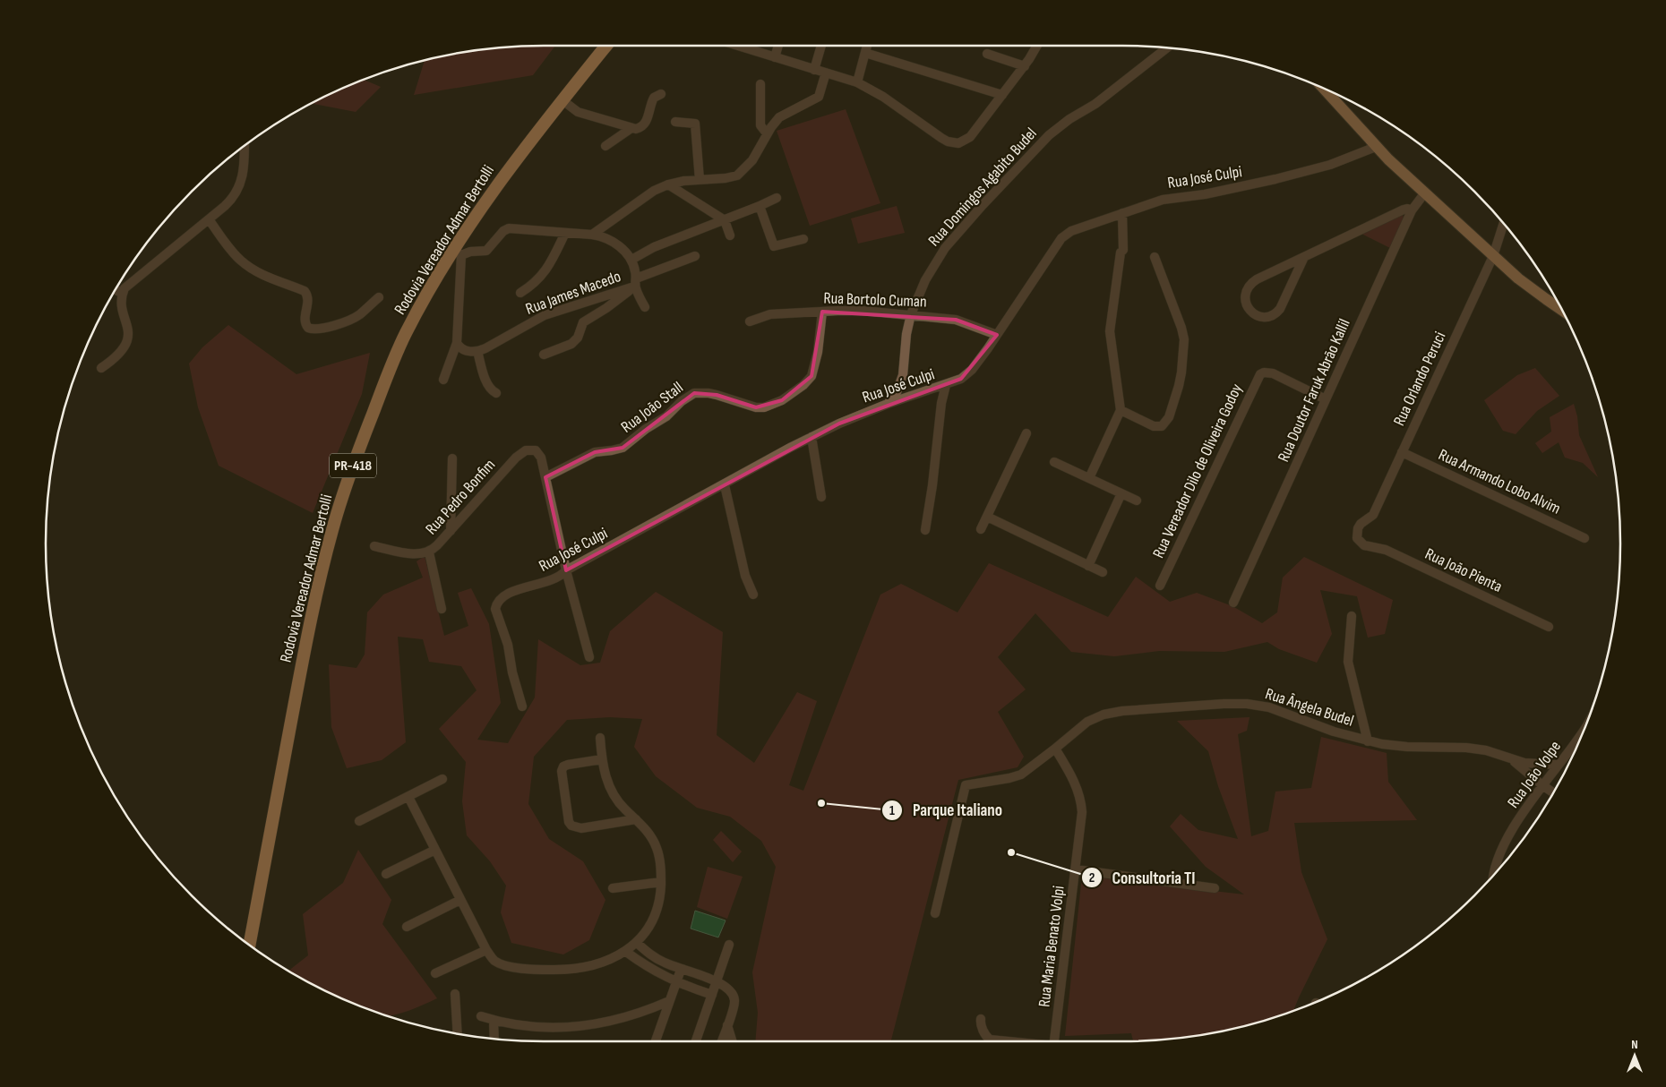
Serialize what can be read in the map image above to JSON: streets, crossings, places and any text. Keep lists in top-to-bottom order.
{
  "streets": {
    "highway": ["Rodovia Vereador Admar Bertolli", "PR-418"],
    "street": [
      "Rua José Culpi",
      "Rua Domingos Agabito Budel",
      "Rua James Macedo",
      "Rua Bortolo Cuman",
      "Rua Orlando Peruci",
      "Rua Doutor Faruk Abrão Kallil",
      "Rua João Stall",
      "Rua Vereador Dilo de Oliveira Godoy",
      "Rua Armando Lobo Alvim",
      "Rua Pedro Bonfim",
      "Rua João Pienta",
      "Rua Ângela Budel",
      "Rua João Volpe",
      "Rua Maria Benato Volpi"
    ]
  },
  "crossings": [
    ["Rua José Culpi", "Rua Domingos Agabito Budel"],
    ["Rua José Culpi", "Rua Bortolo Cuman"],
    ["Rua José Culpi", "Rua Pedro Bonfim"],
    ["Rua Domingos Agabito Budel", "Rua Bortolo Cuman"],
    ["Rua Bortolo Cuman", "Rua João Stall"],
    ["Rua Orlando Peruci", "Rua Armando Lobo Alvim"],
    ["Rua Orlando Peruci", "Rua João Pienta"],
    ["Rua Doutor Faruk Abrão Kallil", "Rua Vereador Dilo de Oliveira Godoy"],
    ["Rua João Stall", "Rua Pedro Bonfim"],
    ["Rua Ângela Budel", "Rua João Volpe"],
    ["Rua Ângela Budel", "Rua Maria Benato Volpi"]
  ],
  "places": ["Parque Italiano", "Consultoria TI"],
  "north": "top"
}
